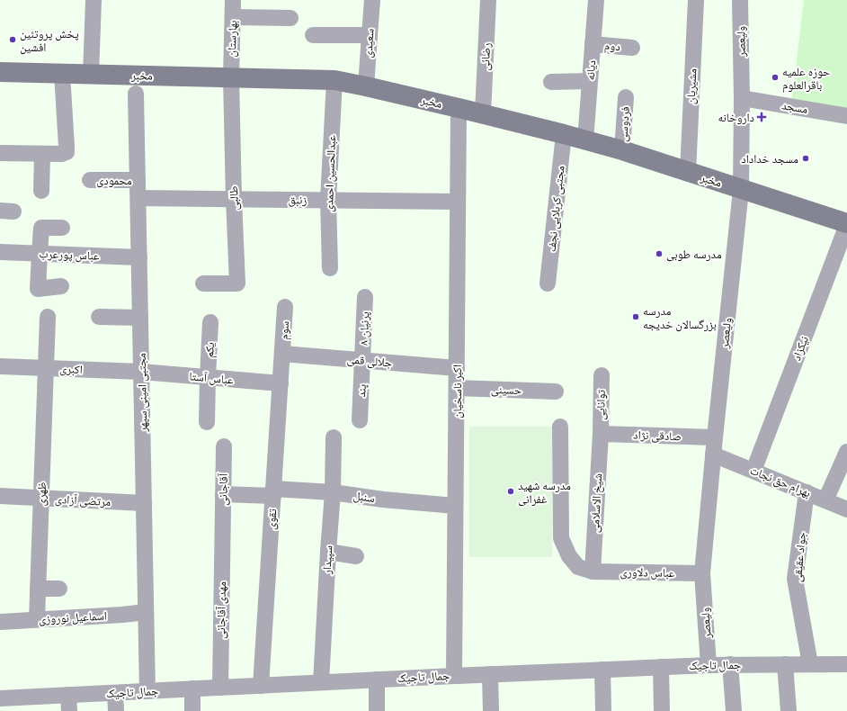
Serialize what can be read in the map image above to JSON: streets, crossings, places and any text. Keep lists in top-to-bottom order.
{
  "streets": {
    "main road": ["مخبر"],
    "street": [
      "بهارستان",
      "ولیعصر",
      "سعیدی",
      "دوم",
      "رضائی",
      "دیانه",
      "مشیریان",
      "مسجد",
      "فردوسی",
      "عبدالحسین احمدی",
      "محمودی",
      "طالبی",
      "زنبق",
      "مجتبی کربلایی نجف",
      "عباس پورعرب",
      "پرنیان ۸",
      "سوم",
      "نیکزاد",
      "یکم",
      "جلالی قمی",
      "اکبری",
      "عباس آستا",
      "حسینی",
      "پند",
      "اکبر ناسخیان",
      "مجتبی امینی سپهر",
      "توانایی",
      "صادقی نژاد",
      "بهرام حق نجات",
      "آقاجانی",
      "ظهری",
      "سنبل",
      "مرتضی آزادی",
      "شیخ الاسلامی",
      "تقوی",
      "جواد عقیقی",
      "سپیدار",
      "عباس دلاوری",
      "مهدی آقاجانی",
      "اسماعیل نوروزی",
      "جمال تاجیک"
    ]
  },
  "crossings": [
    ["بهارستان", "مخبر"],
    ["بهارستان", "طالبی"],
    ["ولیعصر", "مخبر"],
    ["ولیعصر", "مسجد"],
    ["ولیعصر", "صادقی نژاد"],
    ["ولیعصر", "بهرام حق نجات"],
    ["ولیعصر", "عباس دلاوری"],
    ["ولیعصر", "جمال تاجیک"],
    ["سعیدی", "مخبر"],
    ["دوم", "دیانه"],
    ["رضائی", "مخبر"],
    ["دیانه", "مخبر"],
    ["مخبر", "مشیریان"],
    ["مخبر", "فردوسی"],
    ["مخبر", "عبدالحسین احمدی"],
    ["مخبر", "طالبی"],
    ["مخبر", "مجتبی کربلایی نجف"],
    ["مخبر", "نیکزاد"],
    ["مخبر", "اکبر ناسخیان"],
    ["عبدالحسین احمدی", "زنبق"],
    ["محمودی", "مجتبی امینی سپهر"],
    ["طالبی", "زنبق"],
    ["زنبق", "اکبر ناسخیان"],
    ["زنبق", "مجتبی امینی سپهر"],
    ["عباس پورعرب", "مجتبی امینی سپهر"],
    ["پرنیان ۸", "جلالی قمی"],
    ["پرنیان ۸", "پند"],
    ["سوم", "جلالی قمی"],
    ["سوم", "تقوی"],
    ["نیکزاد", "بهرام حق نجات"],
    ["یکم", "عباس آستا"],
    ["جلالی قمی", "پند"],
    ["جلالی قمی", "اکبر ناسخیان"],
    ["جلالی قمی", "تقوی"],
    ["اکبری", "عباس آستا"],
    ["اکبری", "مجتبی امینی سپهر"],
    ["اکبری", "ظهری"],
    ["عباس آستا", "مجتبی امینی سپهر"],
    ["عباس آستا", "تقوی"],
    ["حسینی", "اکبر ناسخیان"],
    ["اکبر ناسخیان", "سنبل"],
    ["اکبر ناسخیان", "جمال تاجیک"],
    ["مجتبی امینی سپهر", "مرتضی آزادی"],
    ["مجتبی امینی سپهر", "اسماعیل نوروزی"],
    ["مجتبی امینی سپهر", "جمال تاجیک"],
    ["توانایی", "صادقی نژاد"],
    ["توانایی", "شیخ الاسلامی"],
    ["صادقی نژاد", "شیخ الاسلامی"],
    ["بهرام حق نجات", "جواد عقیقی"],
    ["آقاجانی", "سنبل"],
    ["آقاجانی", "مهدی آقاجانی"],
    ["ظهری", "مرتضی آزادی"],
    ["ظهری", "اسماعیل نوروزی"],
    ["سنبل", "تقوی"],
    ["سنبل", "سپیدار"],
    ["شیخ الاسلامی", "عباس دلاوری"],
    ["تقوی", "جمال تاجیک"],
    ["جواد عقیقی", "جمال تاجیک"],
    ["سپیدار", "جمال تاجیک"],
    ["مهدی آقاجانی", "جمال تاجیک"]
  ],
  "places": {
    "other": [
      "پخش پروتئین افشین",
      "حوزه علمیه باقرالعلوم",
      "مسجد خداداد",
      "مدرسه طوبی",
      "مدرسه بزرگسالان خدیجه",
      "مدرسه شهید غفرانی"
    ],
    "health": ["داروخانه"]
  }
}
